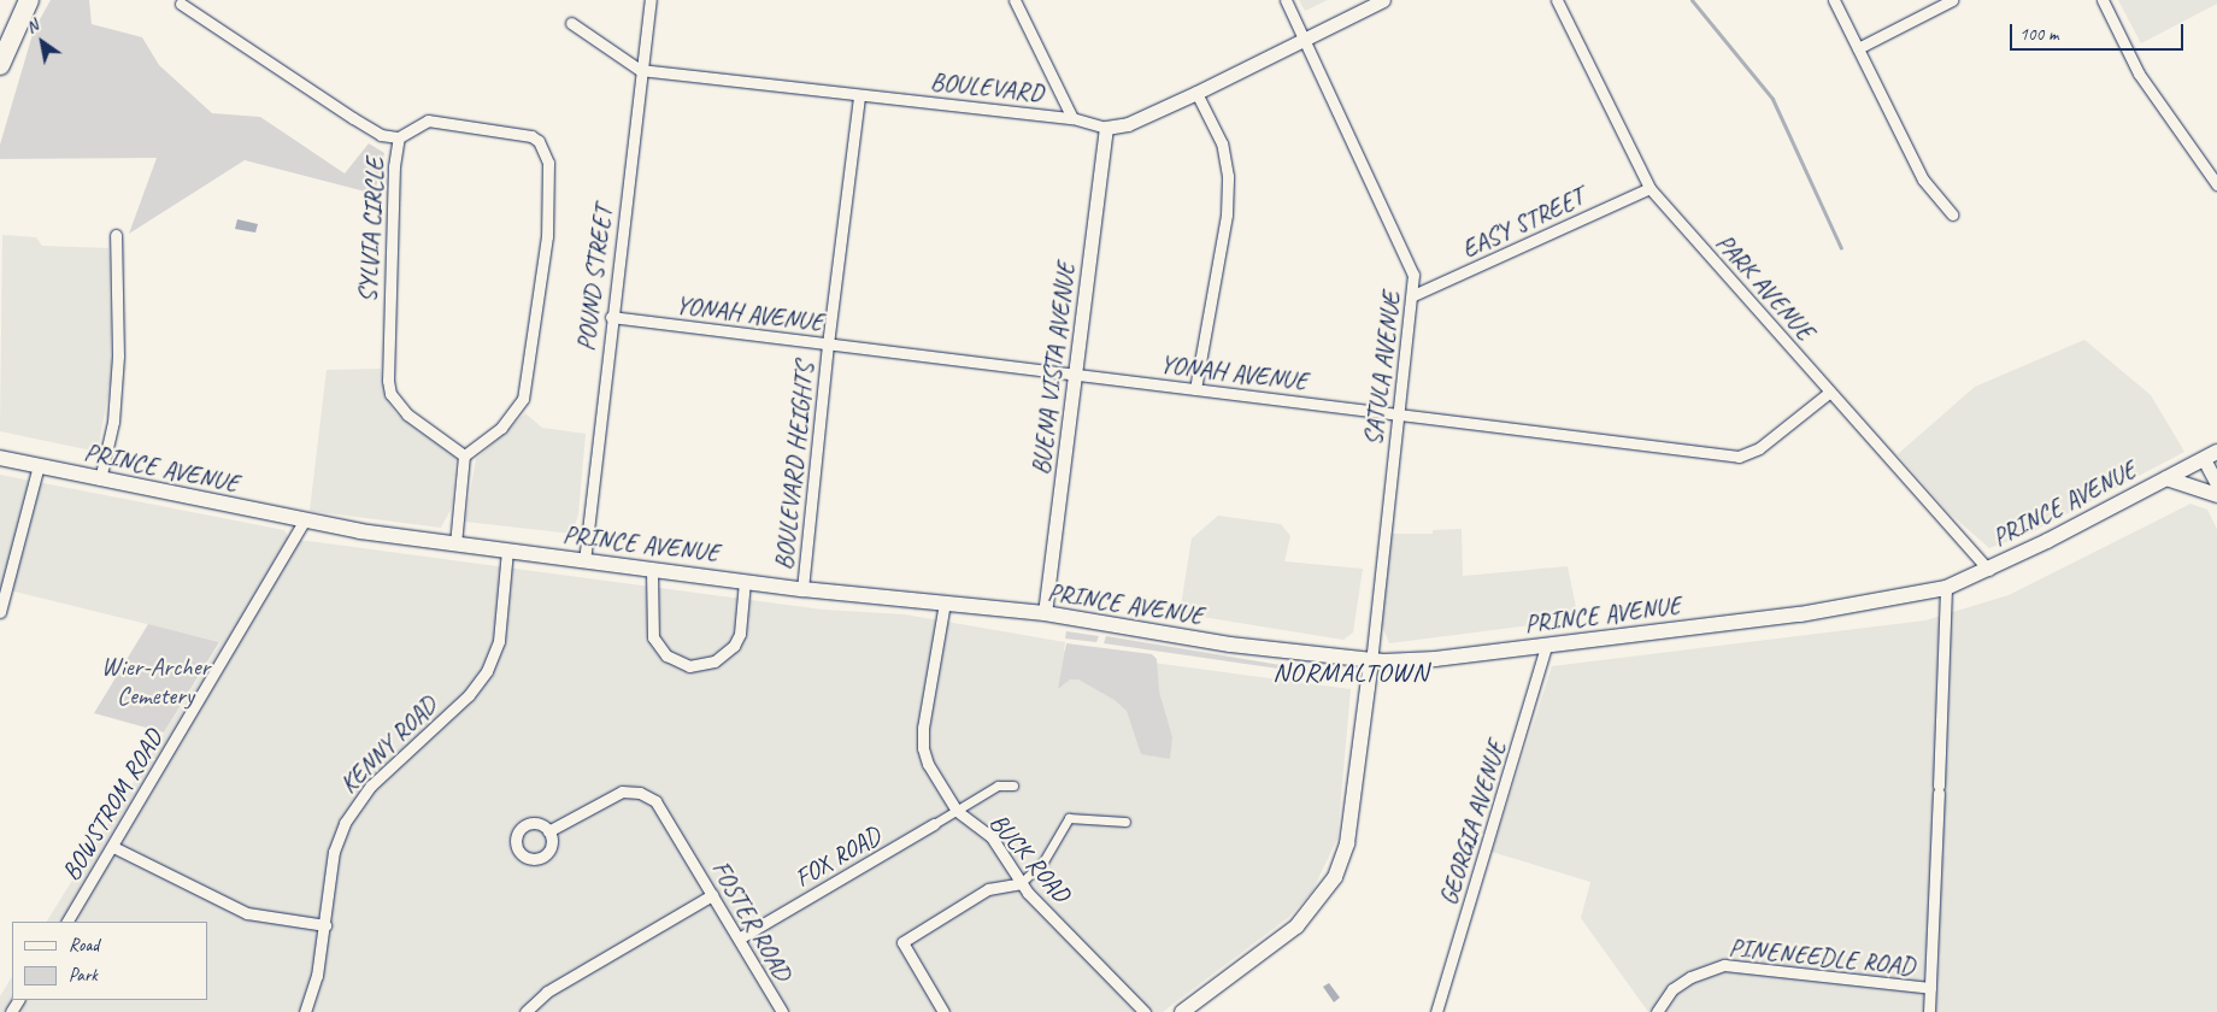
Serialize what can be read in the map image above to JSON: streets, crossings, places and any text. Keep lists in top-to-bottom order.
{
  "streets": {
    "main road": ["PRINCE AVENUE"],
    "street": [
      "BOULEVARD",
      "EASY STREET",
      "SYLVIA CIRCLE",
      "POUND STREET",
      "PARK AVENUE",
      "YONAH AVENUE",
      "BUENA VISTA AVENUE",
      "SATULA AVENUE",
      "BOULEVARD HEIGHTS",
      "KENNY ROAD",
      "BOWSTROM ROAD",
      "GEORGIA AVENUE",
      "FOX ROAD",
      "BUCK ROAD",
      "FOSTER ROAD",
      "PINENEEDLE ROAD"
    ]
  },
  "crossings": [
    ["BOULEVARD", "POUND STREET"],
    ["BOULEVARD", "BUENA VISTA AVENUE"],
    ["BOULEVARD", "SATULA AVENUE"],
    ["BOULEVARD", "BOULEVARD HEIGHTS"],
    ["EASY STREET", "PARK AVENUE"],
    ["EASY STREET", "SATULA AVENUE"],
    ["POUND STREET", "YONAH AVENUE"],
    ["POUND STREET", "PRINCE AVENUE"],
    ["PARK AVENUE", "YONAH AVENUE"],
    ["PARK AVENUE", "PRINCE AVENUE"],
    ["YONAH AVENUE", "BUENA VISTA AVENUE"],
    ["YONAH AVENUE", "SATULA AVENUE"],
    ["YONAH AVENUE", "BOULEVARD HEIGHTS"],
    ["BUENA VISTA AVENUE", "PRINCE AVENUE"],
    ["SATULA AVENUE", "PRINCE AVENUE"],
    ["BOULEVARD HEIGHTS", "PRINCE AVENUE"],
    ["PRINCE AVENUE", "KENNY ROAD"],
    ["PRINCE AVENUE", "BOWSTROM ROAD"],
    ["PRINCE AVENUE", "GEORGIA AVENUE"],
    ["PRINCE AVENUE", "BUCK ROAD"],
    ["FOX ROAD", "BUCK ROAD"],
    ["FOX ROAD", "FOSTER ROAD"]
  ],
  "districts": ["NORMALTOWN"],
  "parks": ["Wier-Archer Cemetery"],
  "legend": ["Road", "Park"],
  "scale_bar": "100 m",
  "north": "top left"
}
